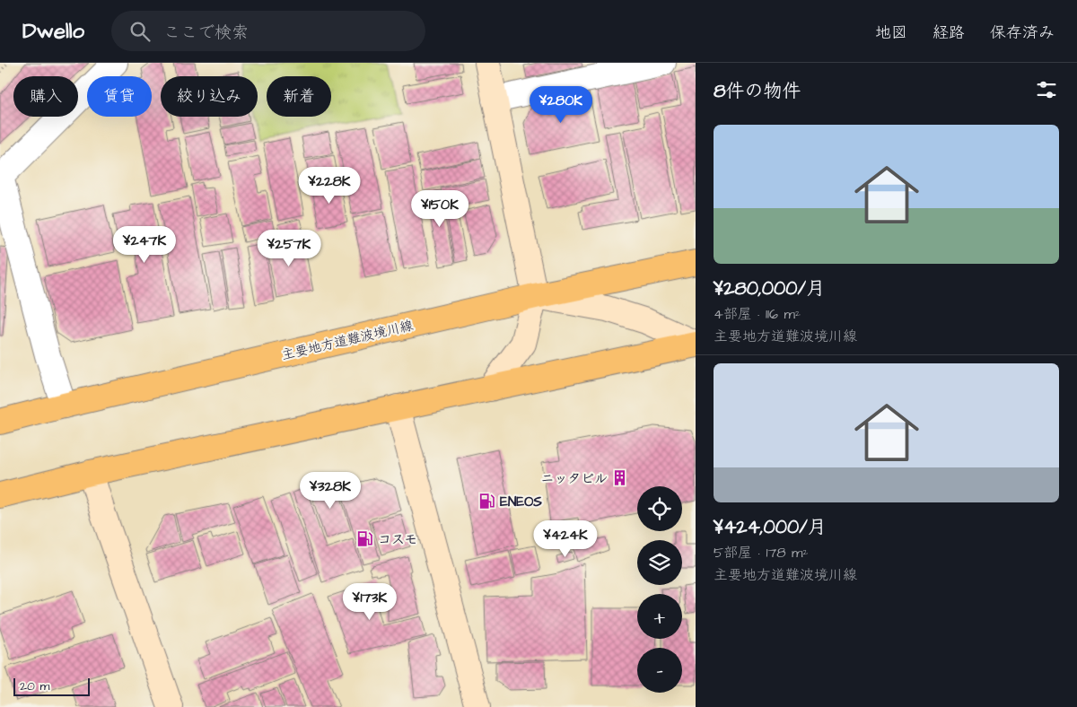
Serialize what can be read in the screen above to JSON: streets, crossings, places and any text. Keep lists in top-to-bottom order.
{
  "streets": {
    "main road": ["主要地方道難波境川線"]
  },
  "places": {
    "building": ["ニッタビル"],
    "fuel station": ["ENEOS", "コスモ"]
  },
  "scale_bar": "20 m",
  "page": {
    "header": "Dwello",
    "search": "ここで検索",
    "nav": ["地図", "経路", "保存済み"],
    "heading": "8件の物件",
    "chip": [
      "購入",
      "賃貸",
      "絞り込み",
      "新着"
    ],
    "price": [
      "¥280K",
      "¥228K",
      "¥150K",
      "¥247K",
      "¥257K",
      "¥328K",
      "¥424K",
      "¥173K"
    ],
    "list": [
      {
        "name": "¥280,000/月",
        "note": "4部屋 · 116 m² · 主要地方道難波境川線"
      },
      {
        "name": "¥424,000/月",
        "note": "5部屋 · 178 m² · 主要地方道難波境川線"
      }
    ],
    "map_buttons": ["+", "−"],
    "scale": "20 m"
  }
}
